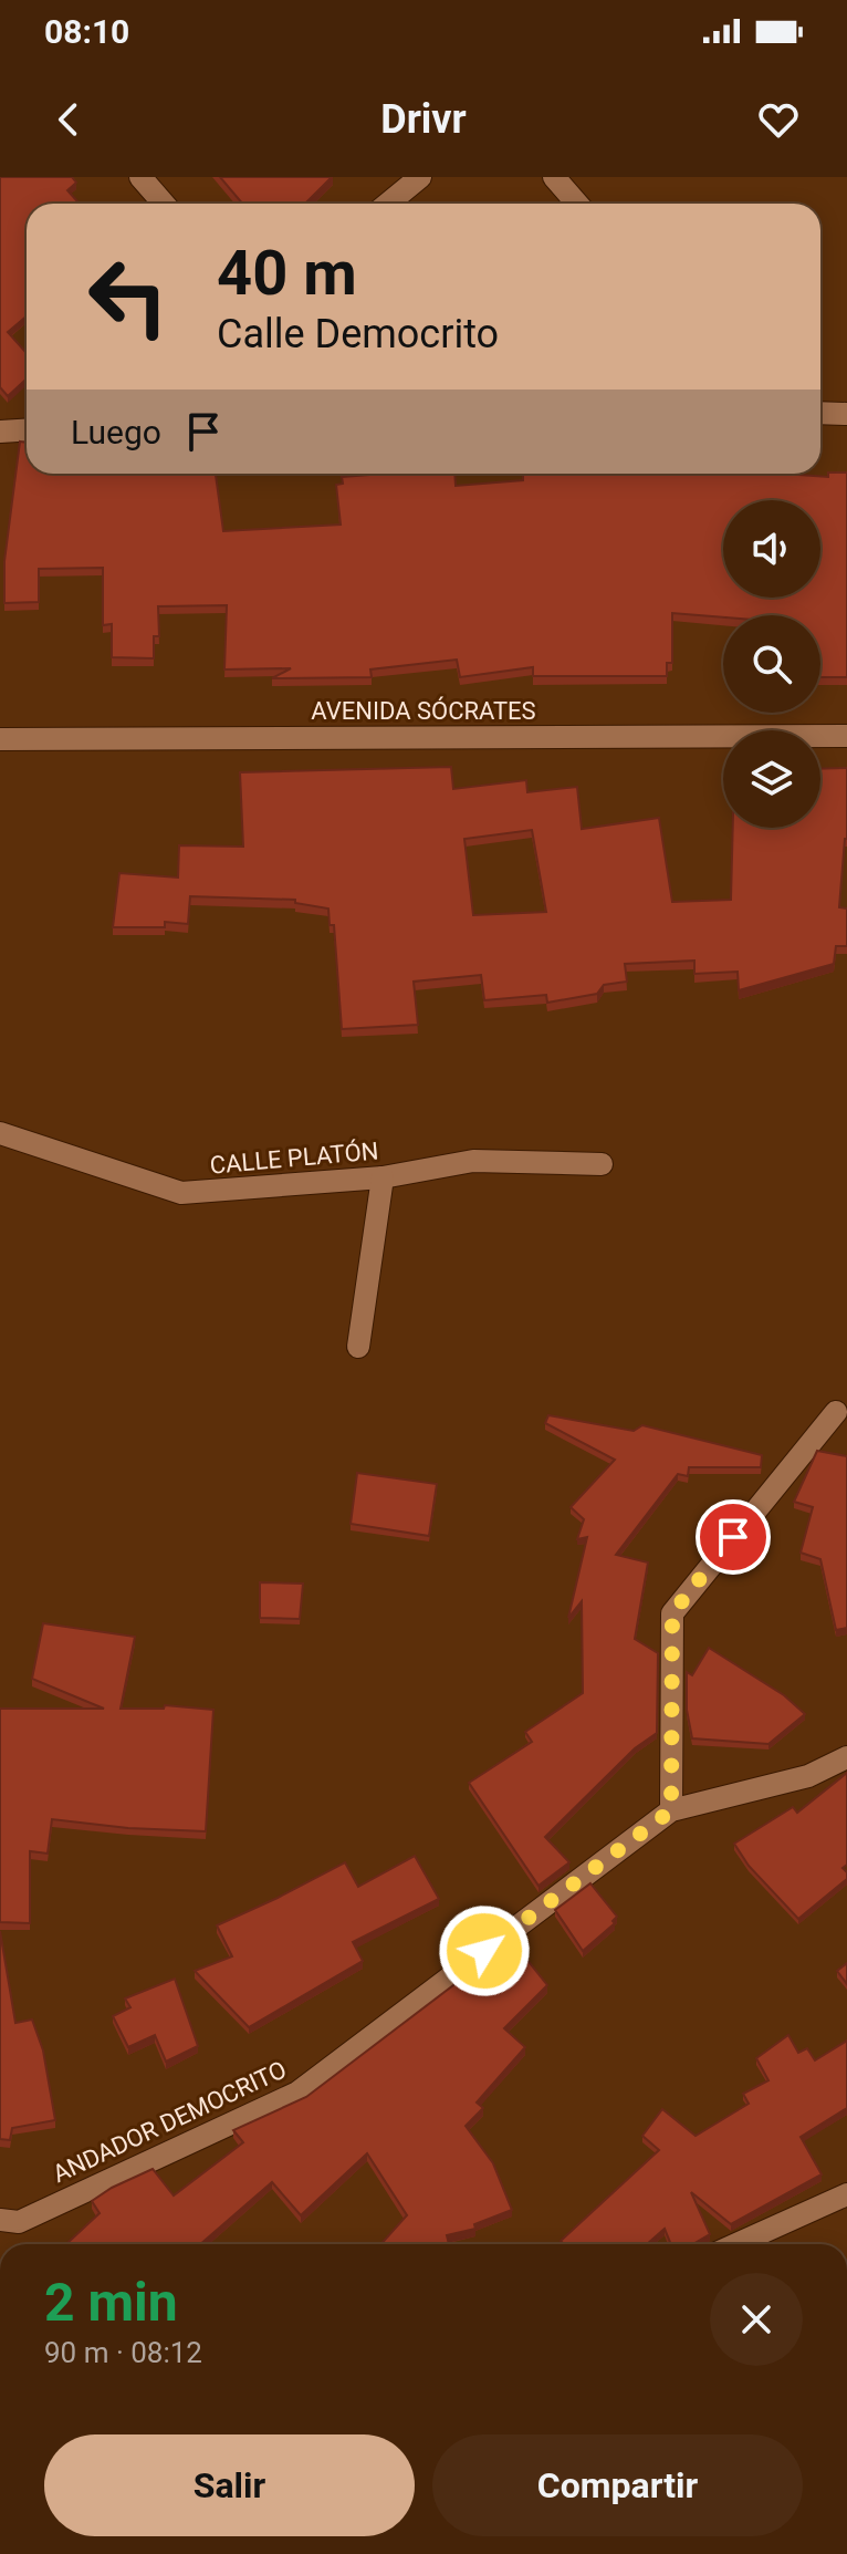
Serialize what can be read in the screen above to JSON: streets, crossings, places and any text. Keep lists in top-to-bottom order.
{
  "streets": {
    "street": ["AVENIDA SÓCRATES", "CALLE PLATÓN", "ANDADOR DEMOCRITO"]
  },
  "page": {
    "status": "08:10",
    "header": "Drivr",
    "turn": ["40 m", "Calle Democrito"],
    "then": "Luego",
    "heading": ["2 min", "90 m · 08:12"],
    "buttons": ["Salir", "Compartir"]
  }
}
